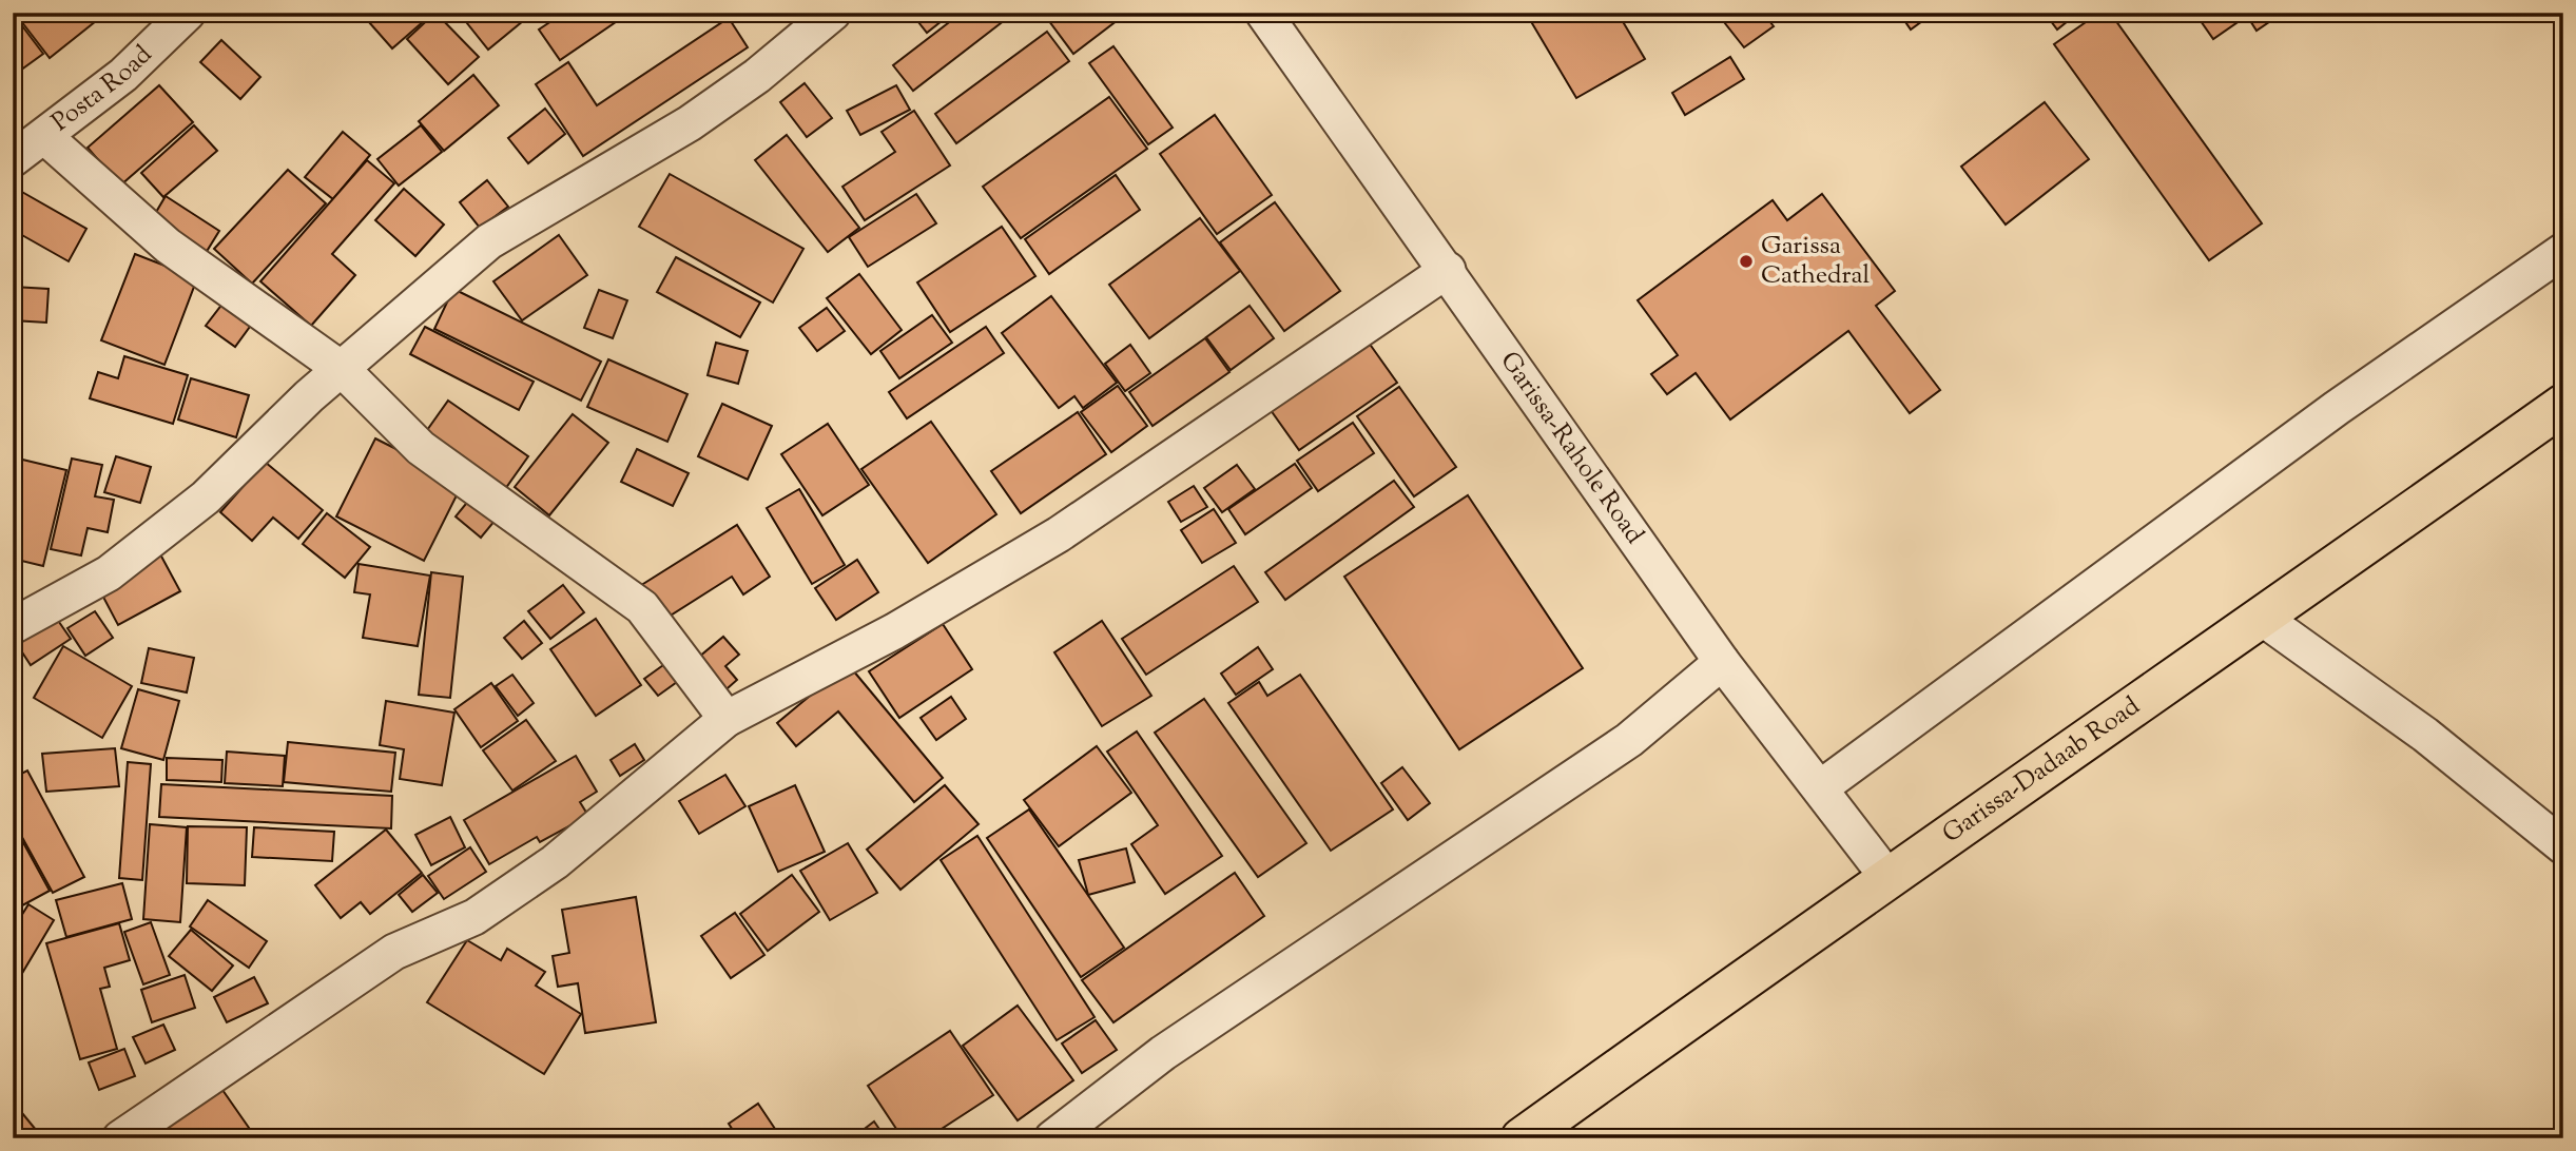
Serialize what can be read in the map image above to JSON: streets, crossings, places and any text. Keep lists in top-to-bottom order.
{
  "streets": {
    "highway": ["Garissa-Dadaab Road"],
    "street": ["Posta Road", "Garissa-Rahole Road"]
  },
  "crossings": [
    ["Garissa-Rahole Road", "Garissa-Dadaab Road"]
  ],
  "places": ["Garissa Cathedral"]
}
